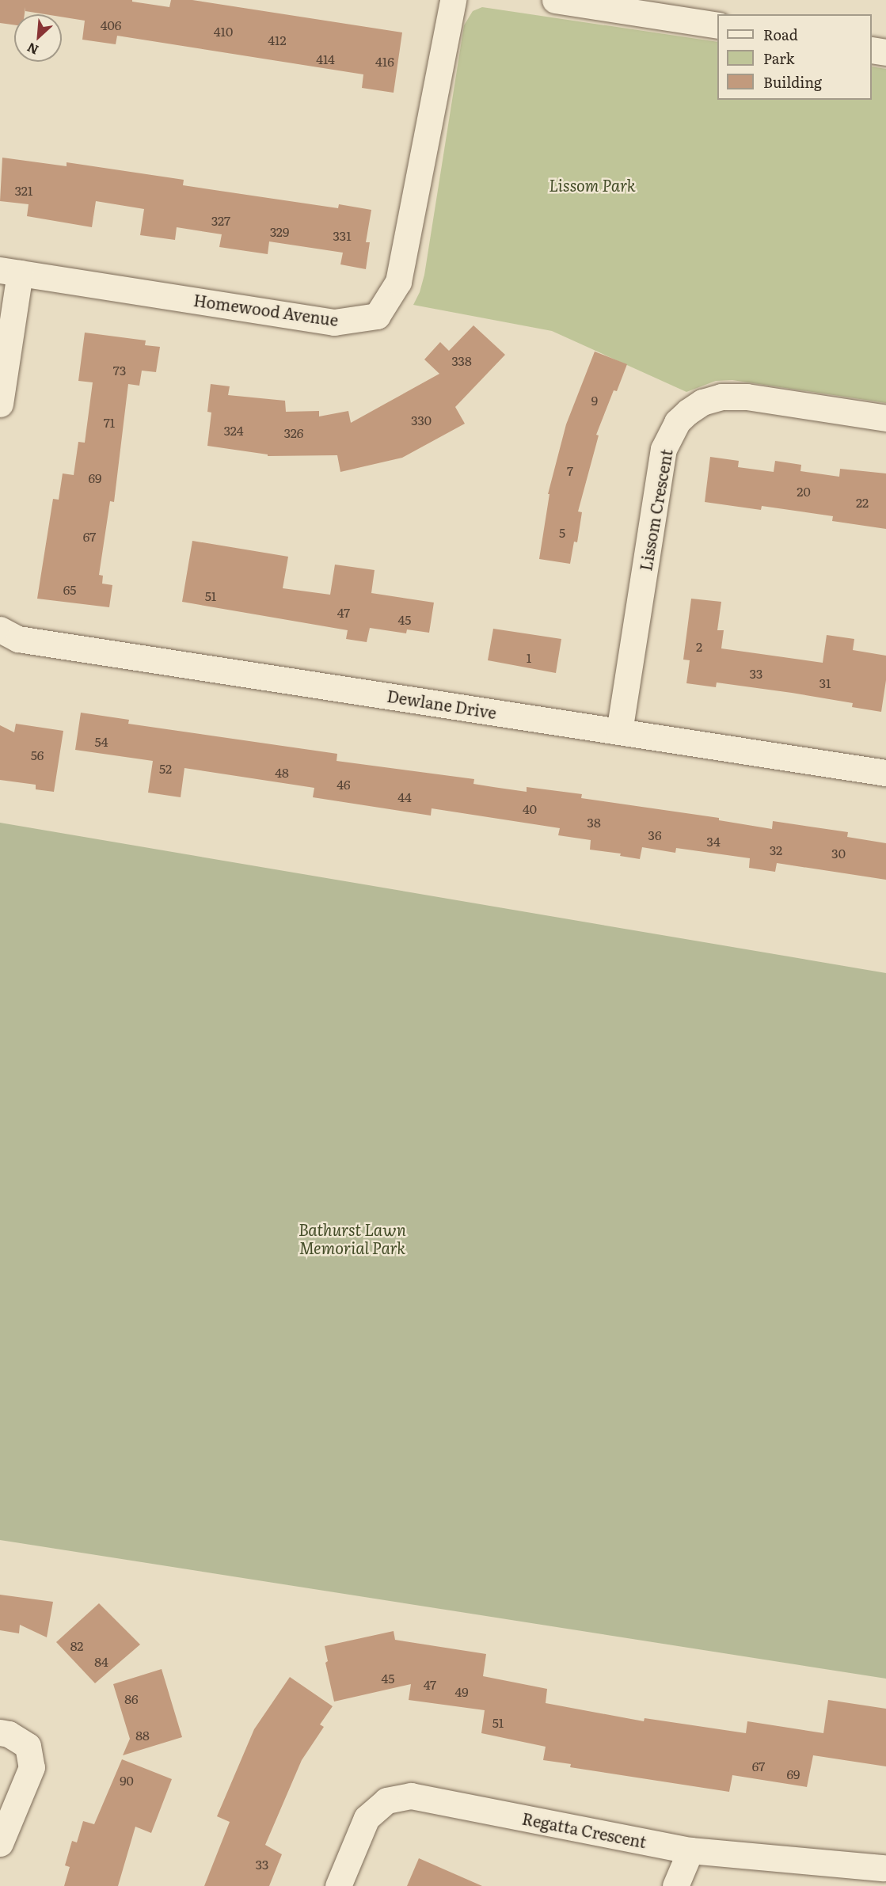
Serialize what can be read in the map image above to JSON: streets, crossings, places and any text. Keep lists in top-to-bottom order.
{
  "streets": {
    "street": [
      "Homewood Avenue",
      "Lissom Crescent",
      "Dewlane Drive",
      "Regatta Crescent"
    ]
  },
  "crossings": [
    ["Lissom Crescent", "Dewlane Drive"]
  ],
  "parks": ["Lissom Park", "Bathurst Lawn Memorial Park"],
  "house_numbers": [
    "406",
    "410",
    "412",
    "414",
    "416",
    "321",
    "327",
    "329",
    "331",
    "338",
    "73",
    "9",
    "330",
    "71",
    "324",
    "326",
    "7",
    "69",
    "20",
    "22",
    "5",
    "67",
    "65",
    "51",
    "47",
    "45",
    "2",
    "1",
    "33",
    "31",
    "54",
    "56",
    "52",
    "48",
    "46",
    "44",
    "40",
    "38",
    "36",
    "34",
    "32",
    "30",
    "82",
    "84",
    "45",
    "47",
    "49",
    "86",
    "51",
    "88",
    "67",
    "69",
    "90",
    "33"
  ],
  "legend": ["Road", "Park", "Building"],
  "north": "bottom left"
}
